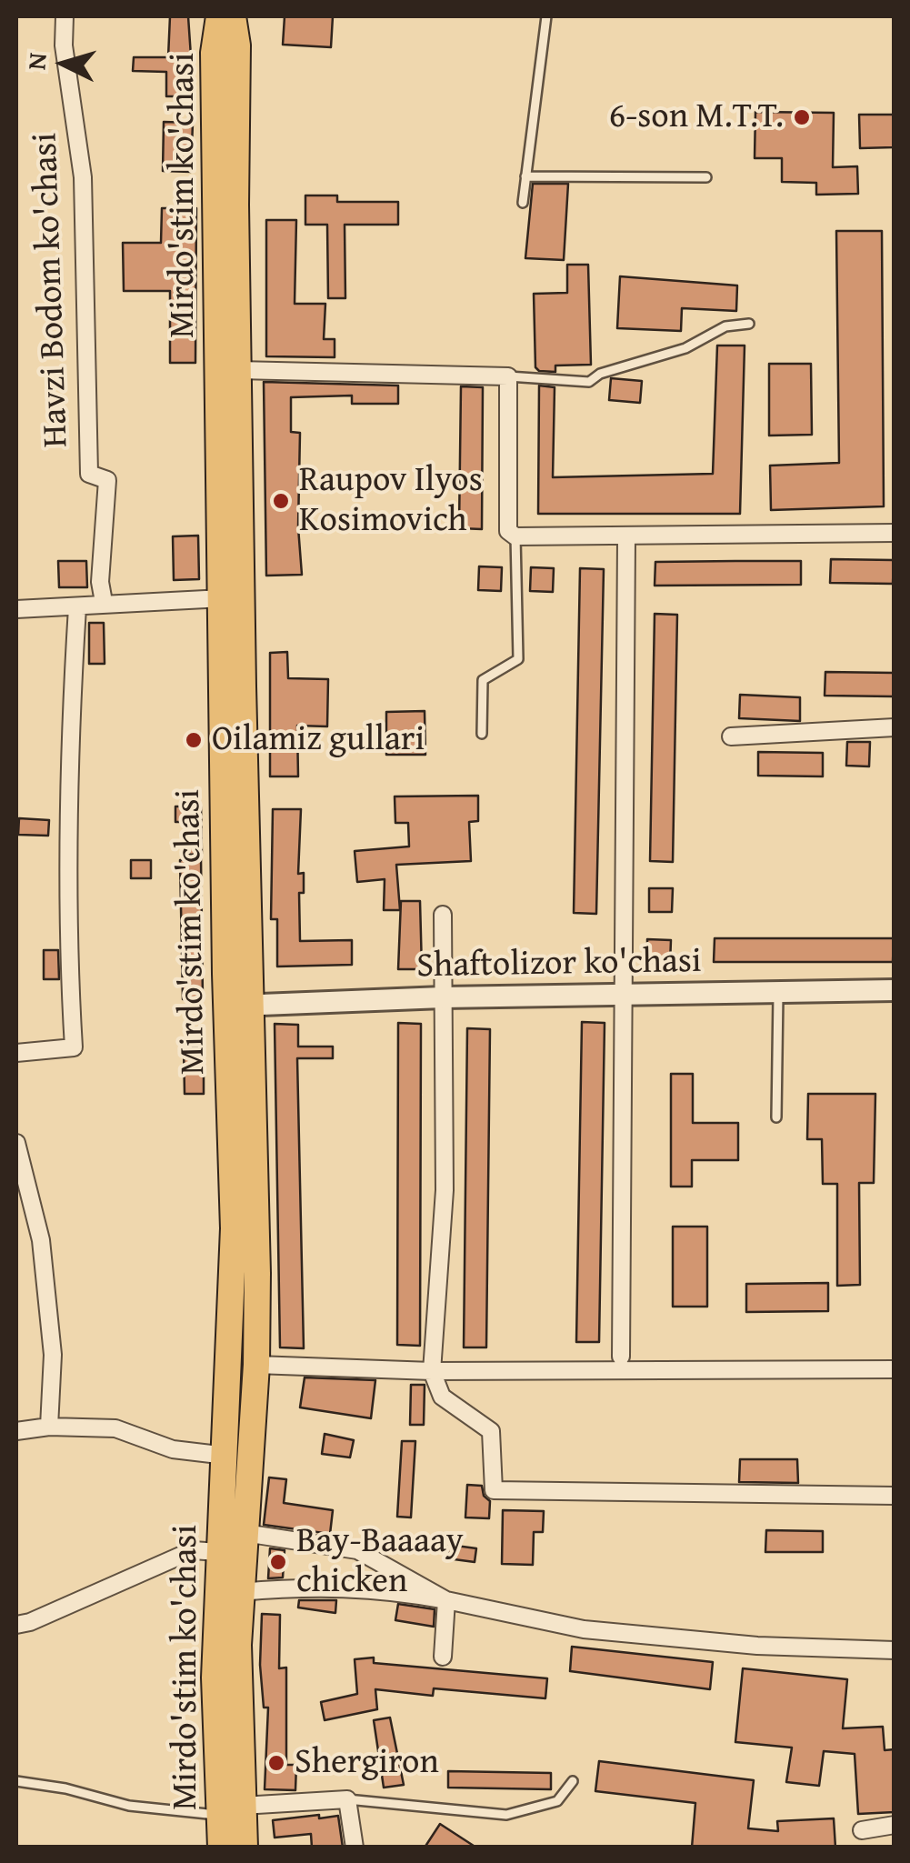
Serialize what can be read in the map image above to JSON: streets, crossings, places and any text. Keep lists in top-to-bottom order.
{
  "streets": {
    "main road": ["Mirdo'stim ko'chasi"],
    "street": ["Havzi Bodom ko'chasi", "Shaftolizor ko'chasi"]
  },
  "crossings": [
    ["Mirdo'stim ko'chasi", "Shaftolizor ko'chasi"]
  ],
  "places": [
    "6-son M.T.T.",
    "Raupov Ilyos Kosimovich",
    "Oilamiz gullari",
    "Bay-Baaaay chicken",
    "Shergiron"
  ],
  "north": "left"
}
